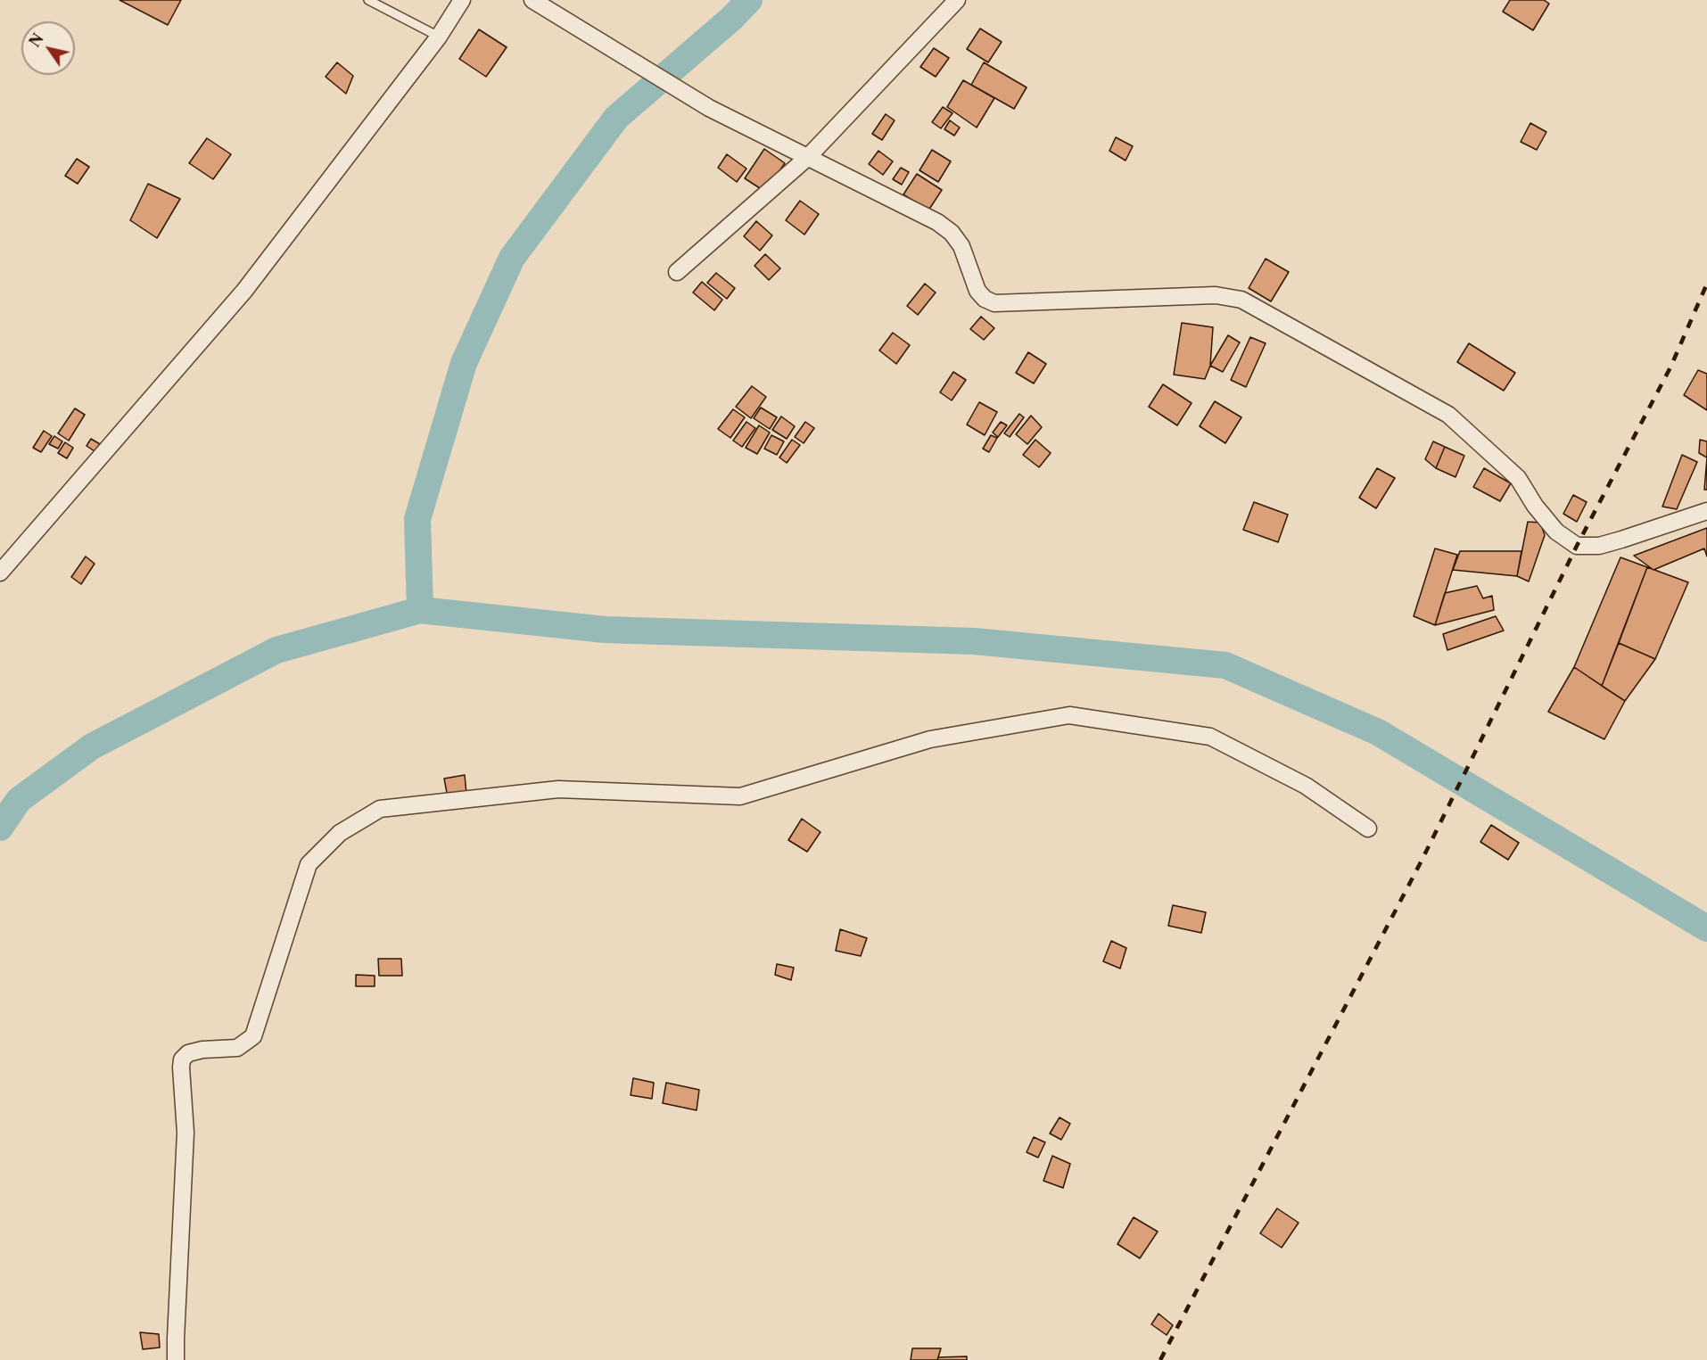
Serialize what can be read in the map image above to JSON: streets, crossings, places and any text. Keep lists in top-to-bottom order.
{
  "north": "top left"
}
